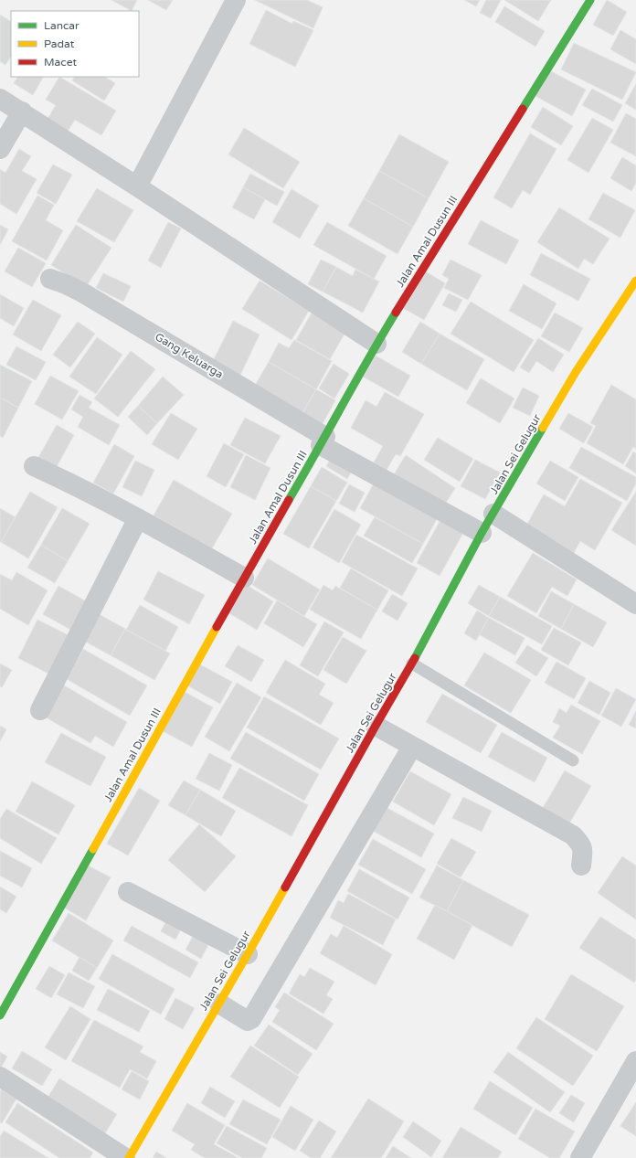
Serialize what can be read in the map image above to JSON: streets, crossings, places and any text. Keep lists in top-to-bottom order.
{
  "streets": {
    "street": ["Jalan Amal Dusun III", "Gang Keluarga", "Jalan Sei Gelugur"]
  },
  "crossings": [
    ["Jalan Amal Dusun III", "Gang Keluarga"],
    ["Gang Keluarga", "Jalan Sei Gelugur"]
  ],
  "legend": ["Lancar", "Padat", "Macet"]
}
